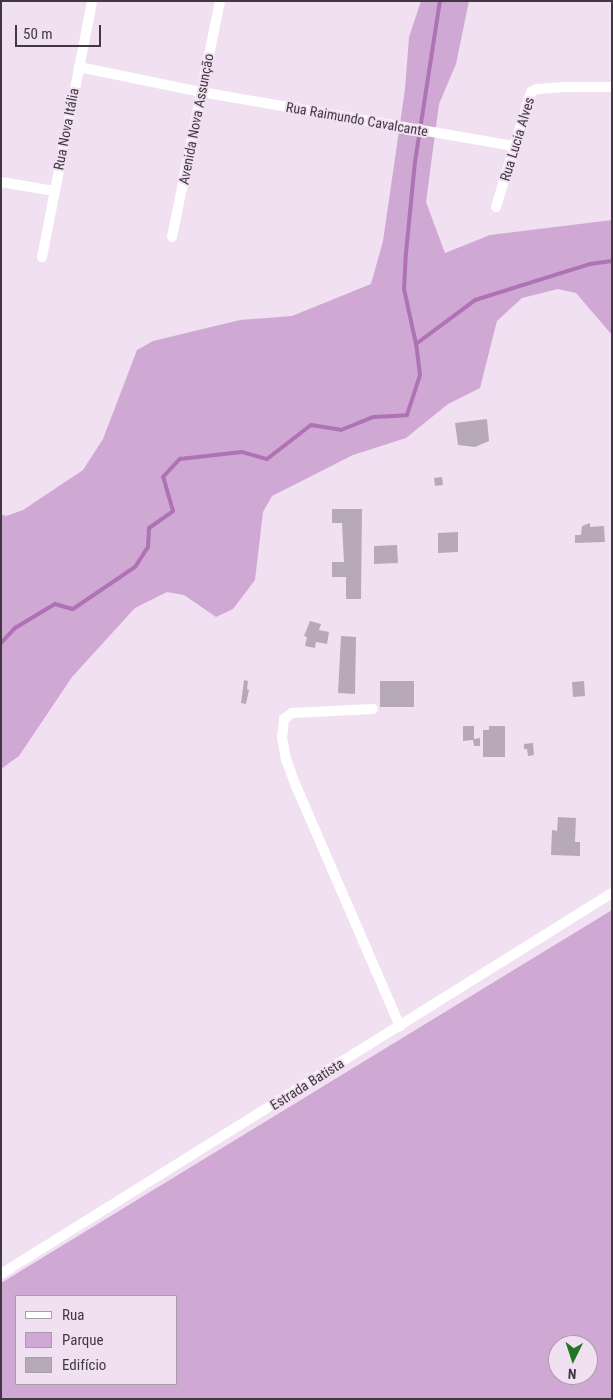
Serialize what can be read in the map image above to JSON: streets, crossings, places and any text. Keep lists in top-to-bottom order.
{
  "streets": {
    "street": [
      "Avenida Nova Assunção",
      "Rua Raimundo Cavalcante",
      "Rua Nova Itália",
      "Rua Lucia Alves",
      "Estrada Batista"
    ]
  },
  "crossings": [
    ["Avenida Nova Assunção", "Rua Raimundo Cavalcante"],
    ["Rua Raimundo Cavalcante", "Rua Nova Itália"],
    ["Rua Raimundo Cavalcante", "Rua Lucia Alves"]
  ],
  "legend": ["Rua", "Parque", "Edifício"],
  "scale_bar": "50 m",
  "north": "bottom"
}
